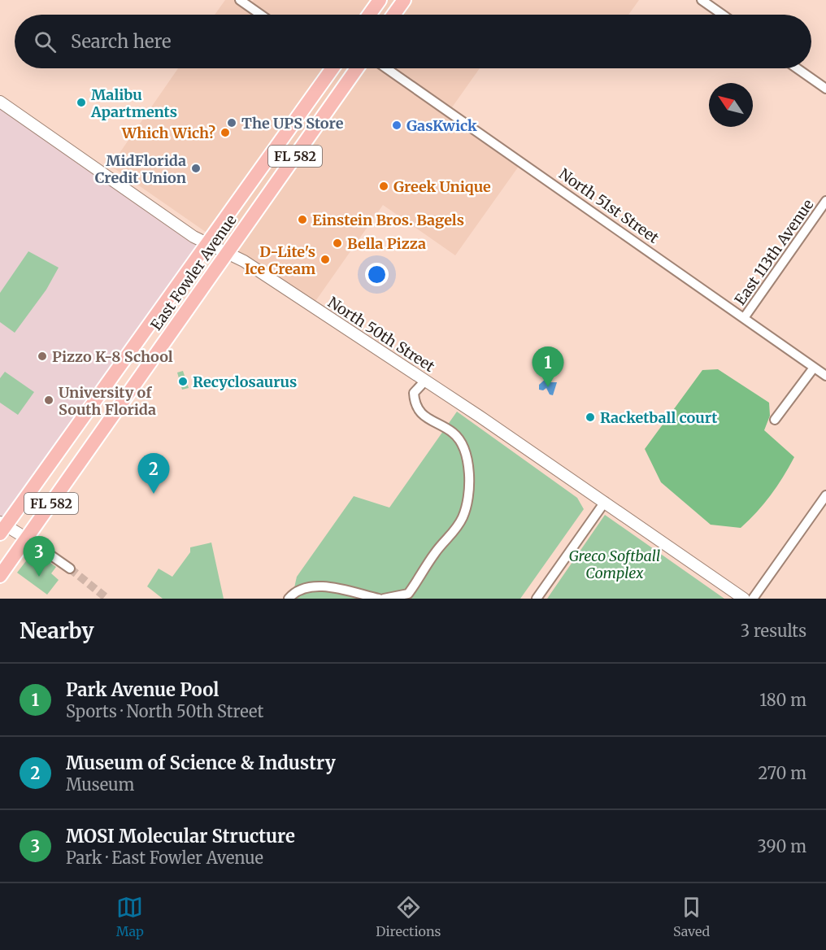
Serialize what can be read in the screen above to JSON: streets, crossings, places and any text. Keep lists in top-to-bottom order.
{
  "streets": {
    "main road": ["FL 582", "East Fowler Avenue"],
    "street": ["North 51st Street", "East 113th Avenue", "North 50th Street"]
  },
  "crossings": [
    ["North 51st Street", "East 113th Avenue"],
    ["East Fowler Avenue", "North 50th Street"]
  ],
  "parks": ["Greco Softball Complex"],
  "places": [
    "Malibu Apartments",
    "The UPS Store",
    "GasKwick",
    "Which Wich?",
    "MidFlorida Credit Union",
    "Greek Unique",
    "Einstein Bros. Bagels",
    "Bella Pizza",
    "D-Lite's Ice Cream",
    "Pizzo K-8 School",
    "Recyclosaurus",
    "University of South Florida",
    "Racketball court"
  ],
  "north": "top left",
  "page": {
    "search": "Search here",
    "pins": ["1", "2", "3"],
    "heading": ["Nearby", "3 results"],
    "list": [
      {
        "mark": "1",
        "name": "Park Avenue Pool",
        "note": "Sports · North 50th Street",
        "value": "180 m"
      },
      {
        "mark": "2",
        "name": "Museum of Science & Industry",
        "note": "Museum",
        "value": "270 m"
      },
      {
        "mark": "3",
        "name": "MOSI Molecular Structure",
        "note": "Park · East Fowler Avenue",
        "value": "390 m"
      }
    ],
    "nav": ["Map", "Directions", "Saved"]
  }
}
